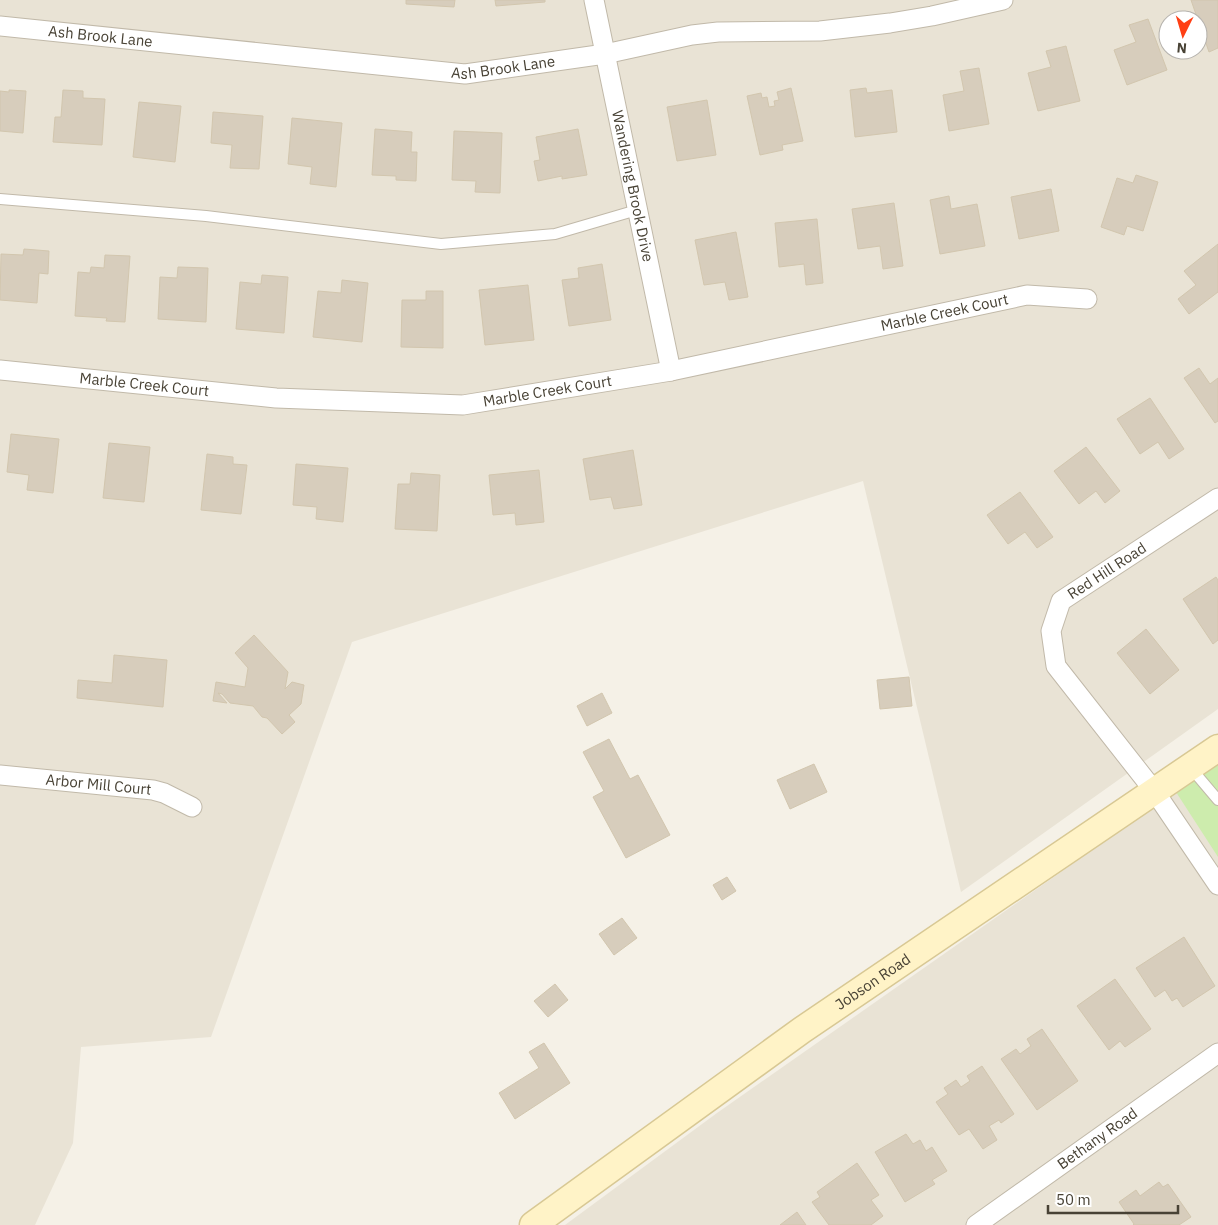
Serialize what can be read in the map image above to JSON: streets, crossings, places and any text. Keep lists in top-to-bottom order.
{
  "streets": {
    "street": [
      "Ash Brook Lane",
      "Wandering Brook Drive",
      "Marble Creek Court",
      "Red Hill Road",
      "Arbor Mill Court",
      "Jobson Road",
      "Bethany Road"
    ]
  },
  "crossings": [
    ["Ash Brook Lane", "Wandering Brook Drive"],
    ["Wandering Brook Drive", "Marble Creek Court"],
    ["Red Hill Road", "Jobson Road"]
  ],
  "scale_bar": "50 m",
  "north": "bottom"
}
